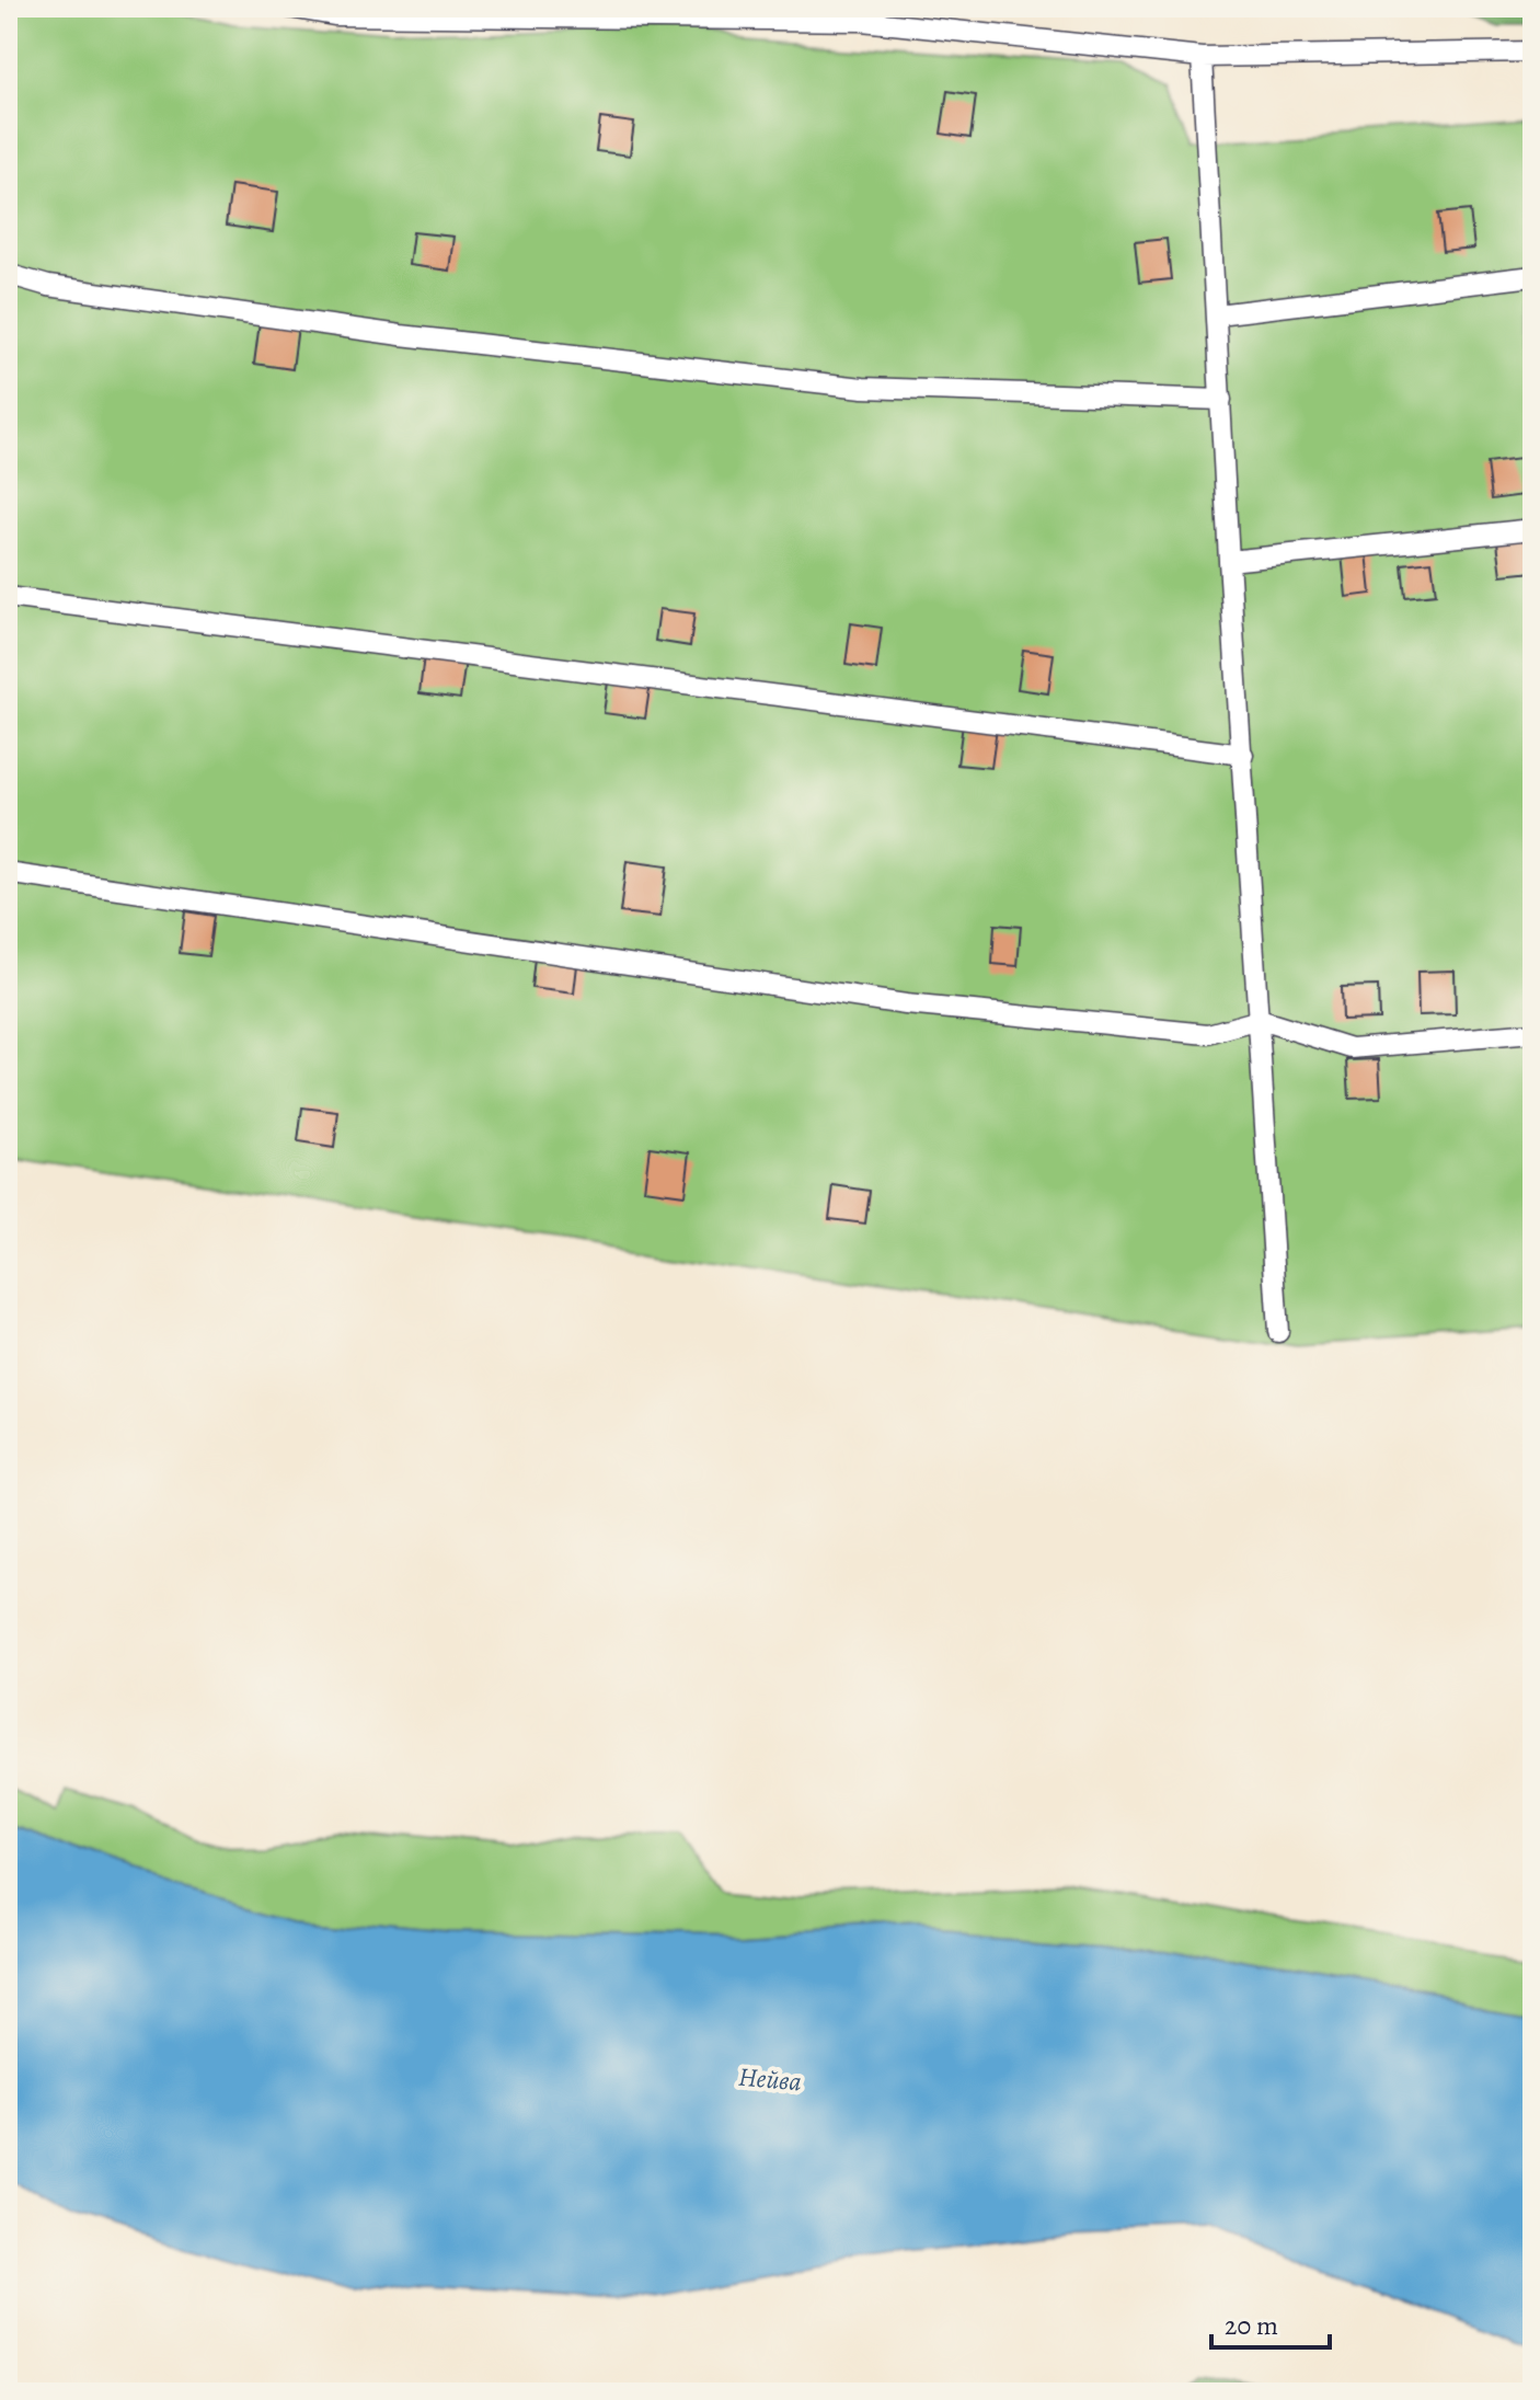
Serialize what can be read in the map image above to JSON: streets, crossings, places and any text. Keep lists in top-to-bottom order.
{
  "water": ["Нейва"],
  "scale_bar": "20 m"
}
